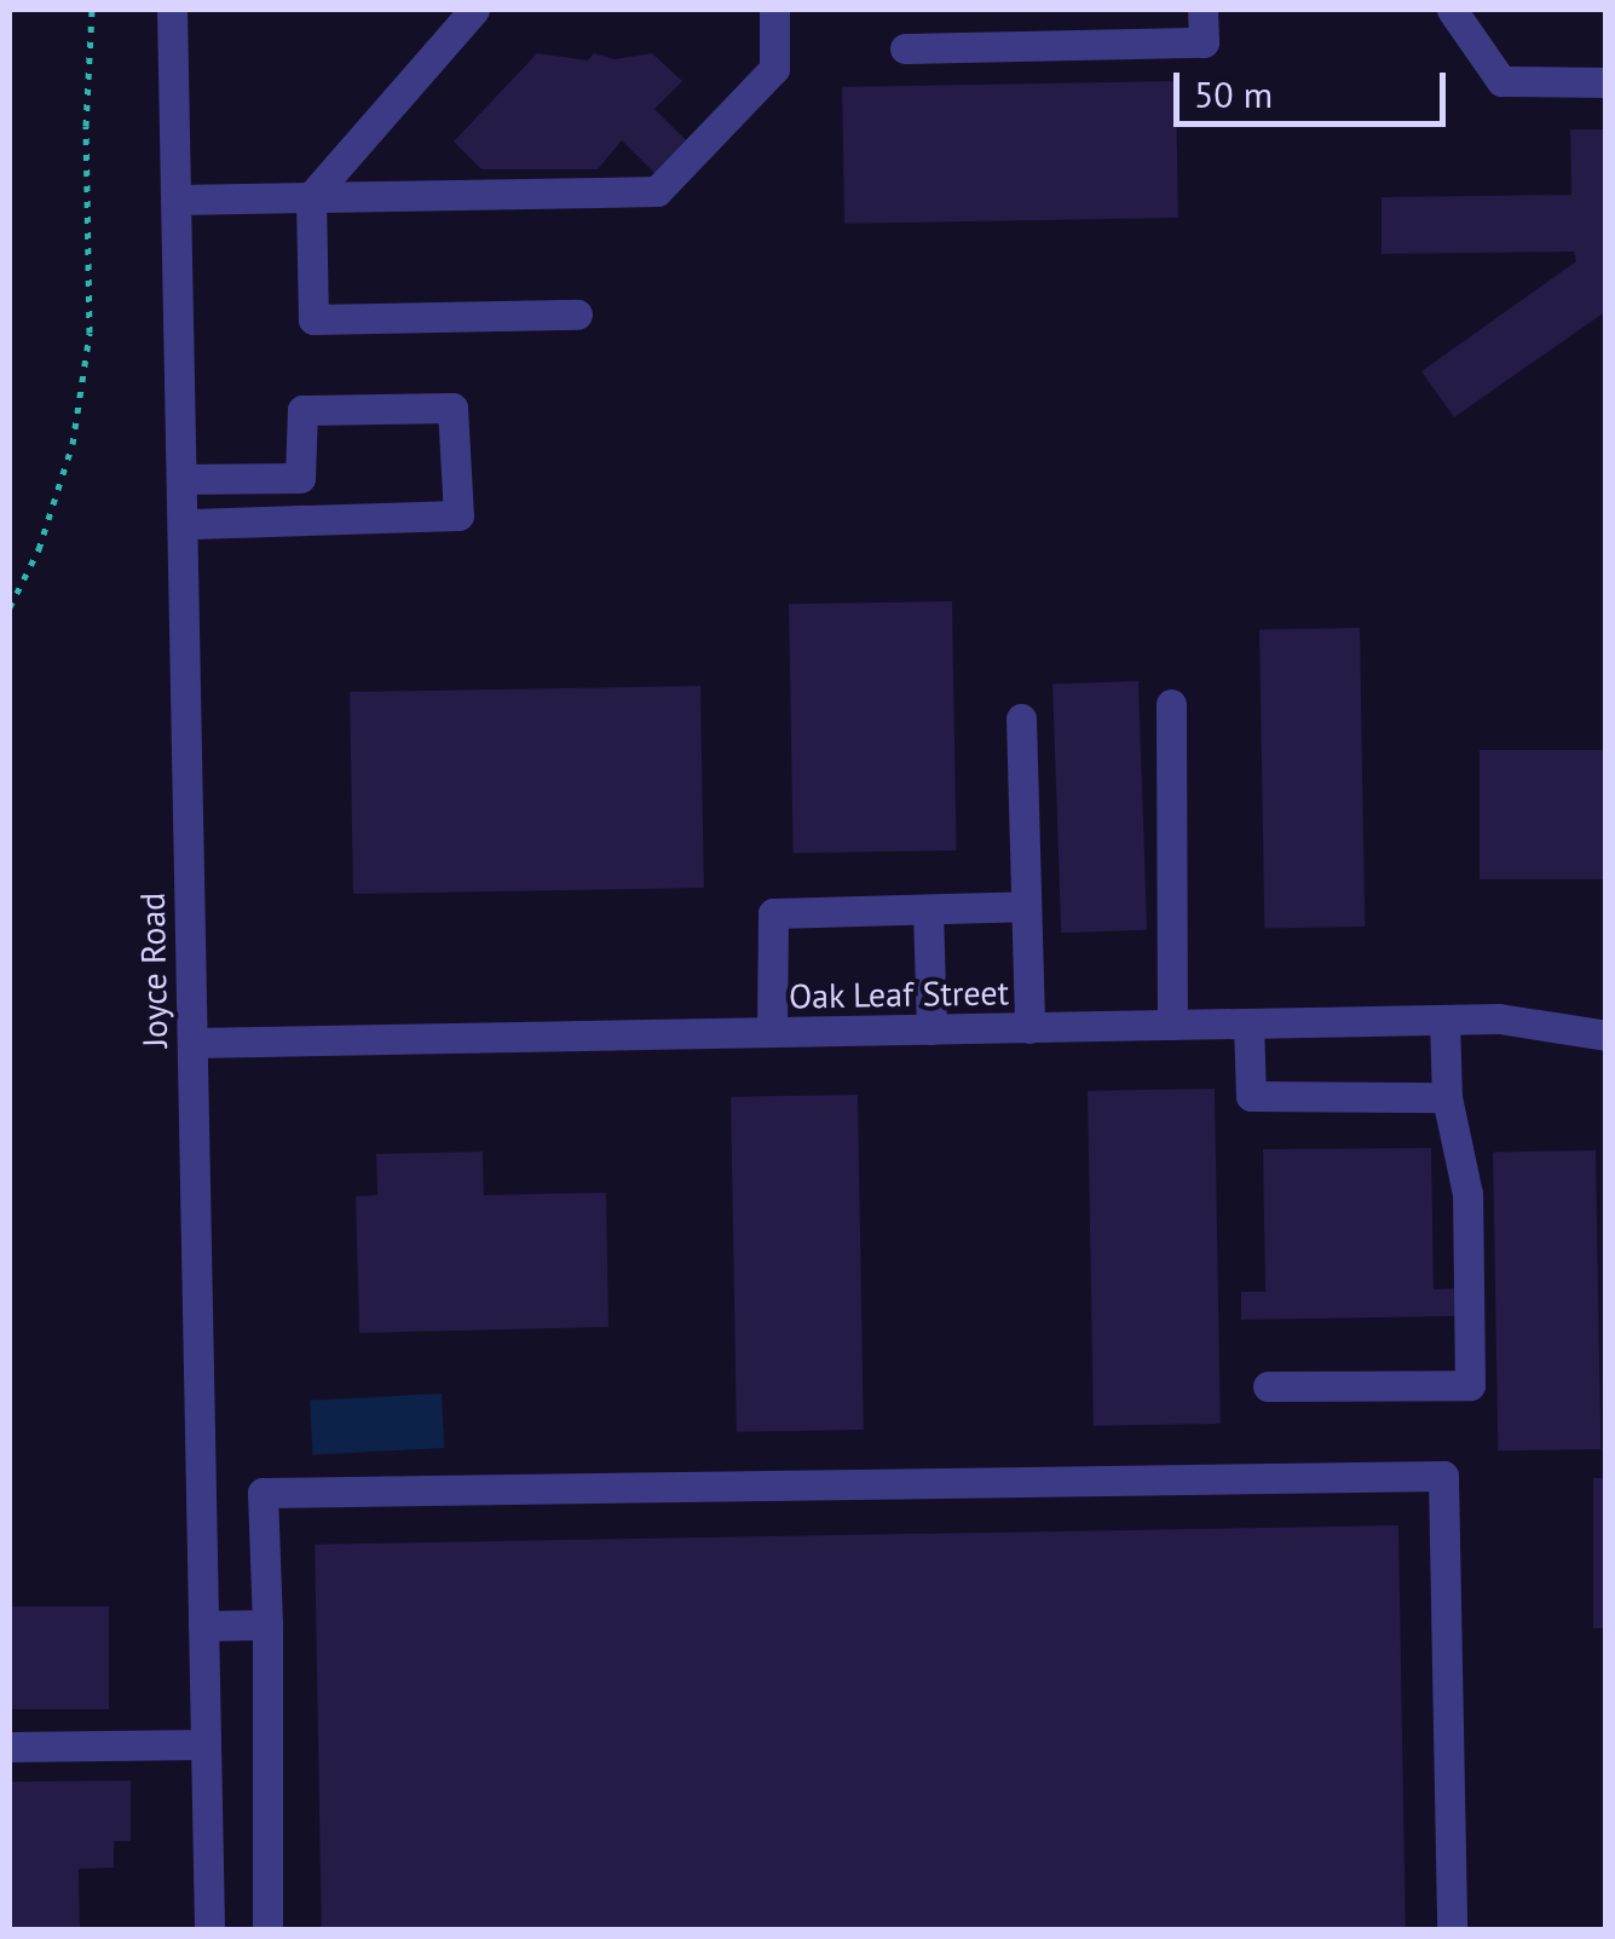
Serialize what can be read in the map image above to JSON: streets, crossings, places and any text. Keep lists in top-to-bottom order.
{
  "streets": {
    "street": ["Joyce Road", "Oak Leaf Street"]
  },
  "crossings": [
    ["Joyce Road", "Oak Leaf Street"]
  ],
  "scale_bar": "50 m"
}
